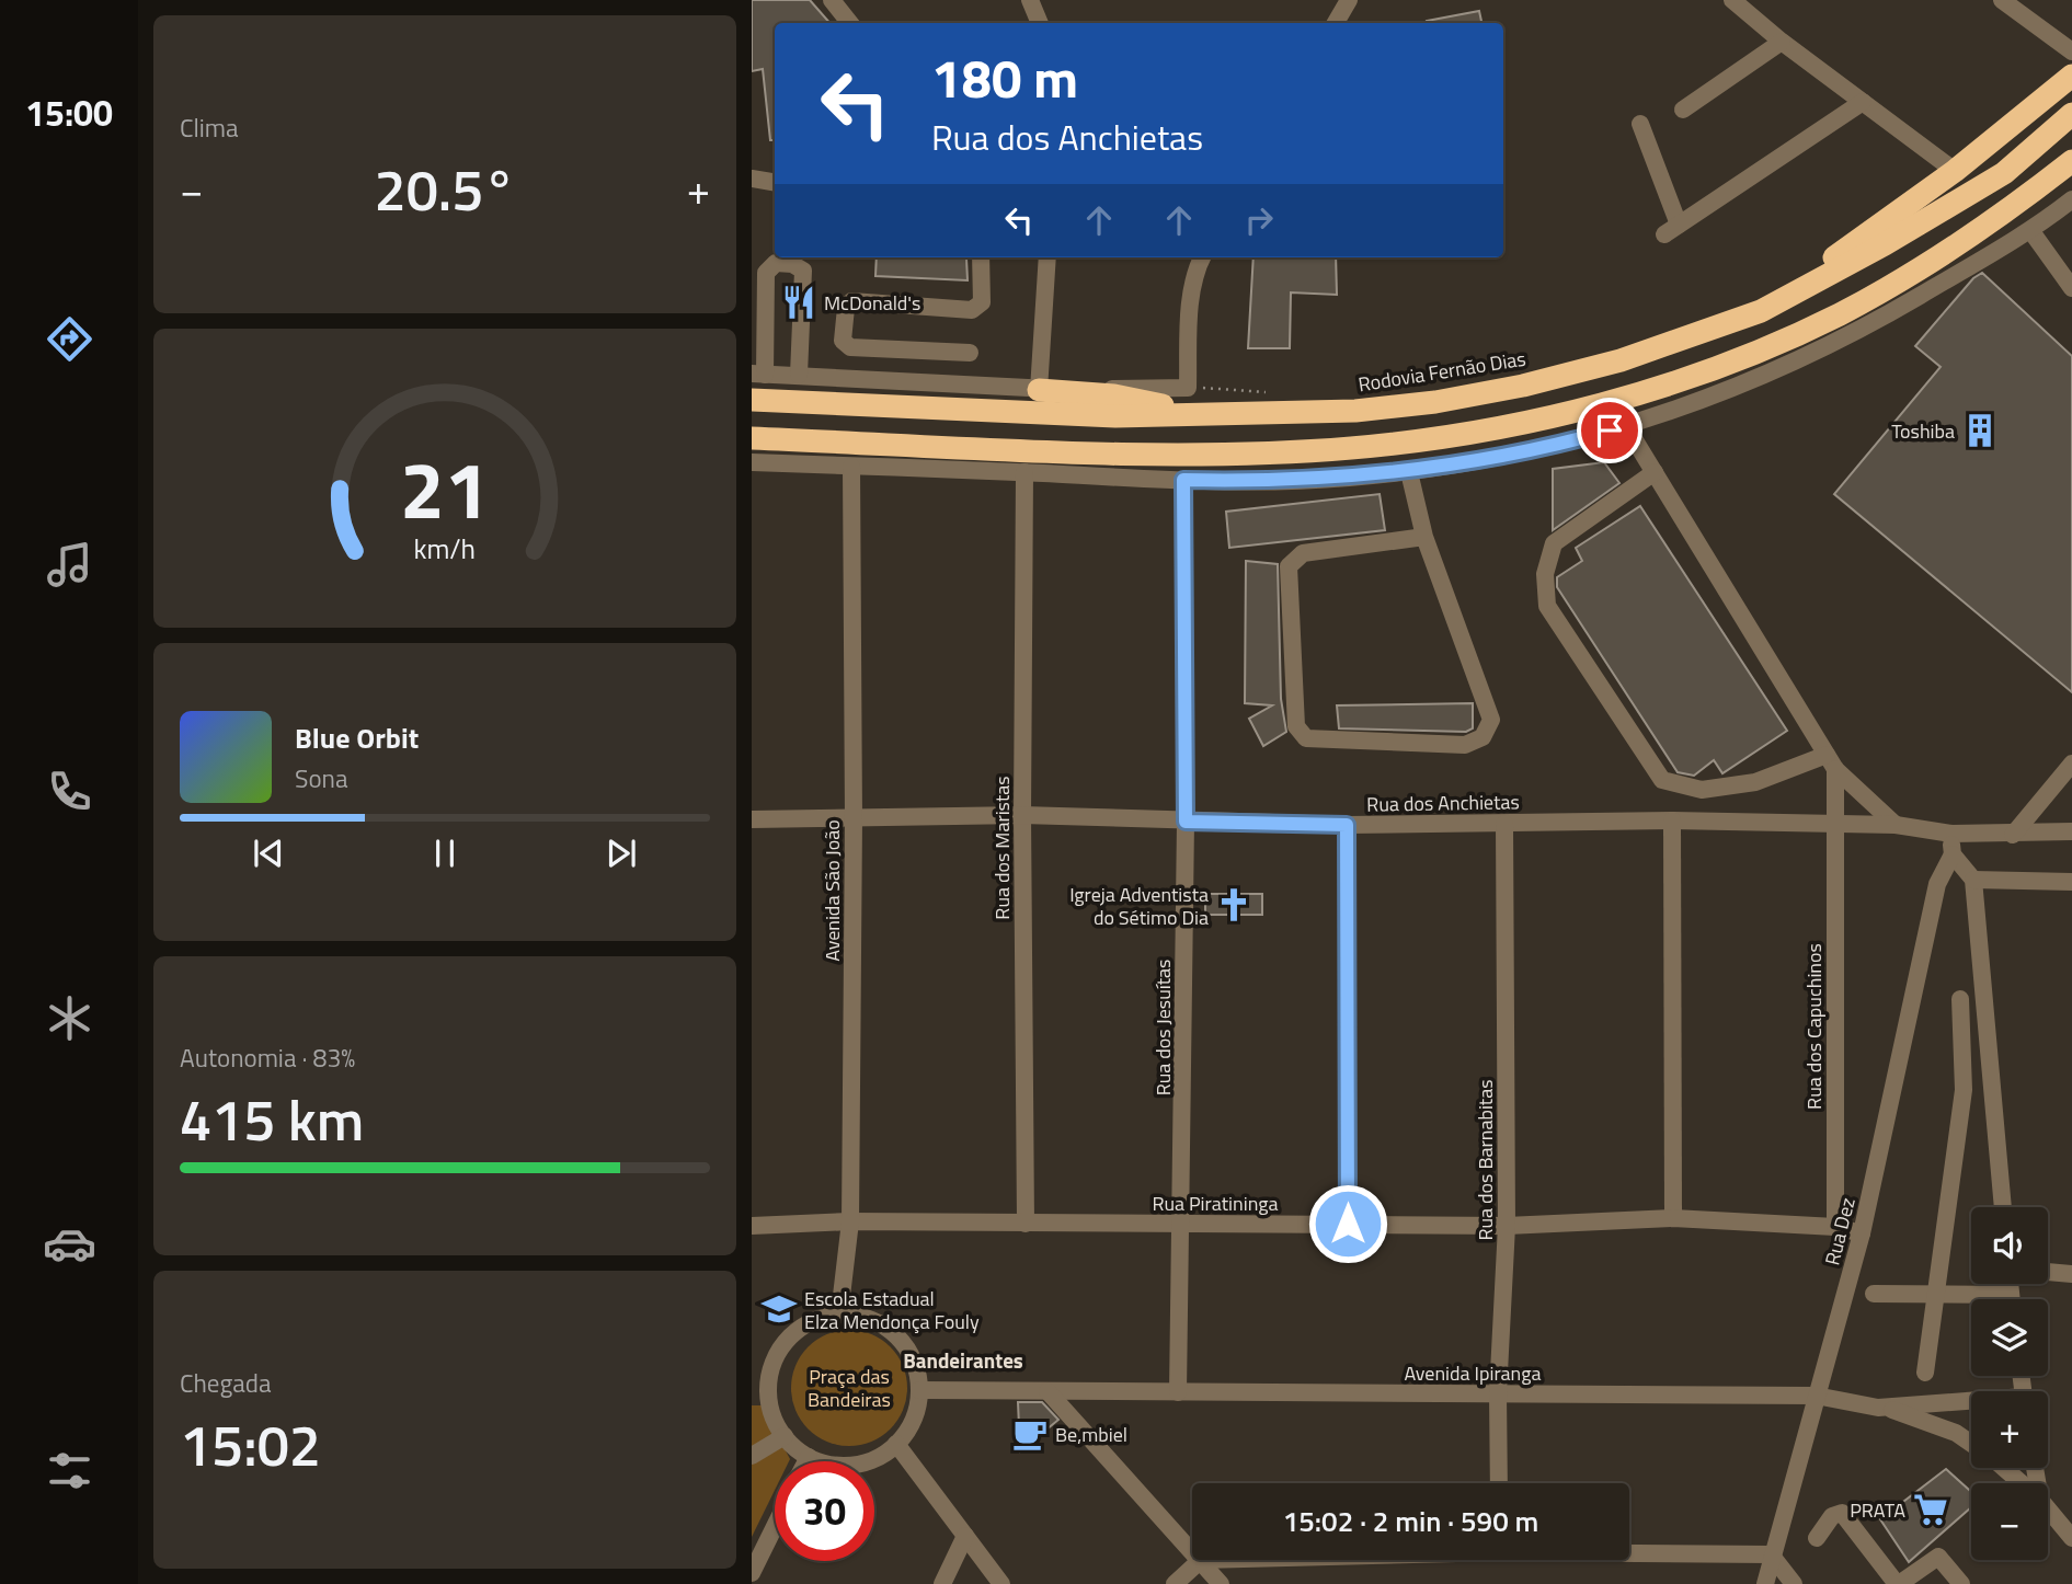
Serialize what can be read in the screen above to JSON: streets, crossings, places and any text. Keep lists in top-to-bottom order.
{
  "streets": {
    "highway": ["Rodovia Fernão Dias"],
    "street": [
      "Rua dos Anchietas",
      "Rua dos Maristas",
      "Avenida São João",
      "Rua dos Capuchinos",
      "Rua dos Jesuítas",
      "Rua dos Barnabitas",
      "Rua Piratininga",
      "Rua Dez",
      "Avenida Ipiranga"
    ]
  },
  "crossings": [
    ["Rua dos Anchietas", "Rua dos Maristas"],
    ["Rua dos Anchietas", "Avenida São João"],
    ["Rua dos Anchietas", "Rua dos Capuchinos"],
    ["Rua dos Anchietas", "Rua dos Jesuítas"],
    ["Rua dos Anchietas", "Rua dos Barnabitas"],
    ["Rua dos Maristas", "Rua Piratininga"],
    ["Avenida São João", "Rua Piratininga"],
    ["Avenida São João", "Avenida Ipiranga"],
    ["Rua dos Capuchinos", "Rua Piratininga"],
    ["Rua dos Jesuítas", "Rua Piratininga"],
    ["Rua dos Jesuítas", "Avenida Ipiranga"],
    ["Rua dos Barnabitas", "Rua Piratininga"],
    ["Rua dos Barnabitas", "Avenida Ipiranga"],
    ["Rua Piratininga", "Rua Dez"],
    ["Rua Dez", "Avenida Ipiranga"]
  ],
  "districts": ["Bandeirantes"],
  "parks": ["Praça das Bandeiras"],
  "places": {
    "restaurant": ["McDonald's"],
    "building": ["Toshiba"],
    "church": ["Igreja Adventista do Sétimo Dia"],
    "school or university": ["Escola Estadual Elza Mendonça Fouly"],
    "cafe": ["Be,mbiel"],
    "supermarket": ["PRATA"]
  },
  "page": {
    "tabs": "15:00",
    "tile": [
      "Clima",
      ["Autonomia · 83%", "415 km"],
      ["Chegada", "15:02"]
    ],
    "turn": ["180 m", "Rua dos Anchietas"],
    "heat": ["−", "20.5°", "+"],
    "song": ["Blue Orbit", "Sona"],
    "map_buttons": ["+", "−"],
    "limit": "30",
    "trip": "15:02 · 2 min · 590 m",
    "gauge": ["21", "km/h"]
  }
}
